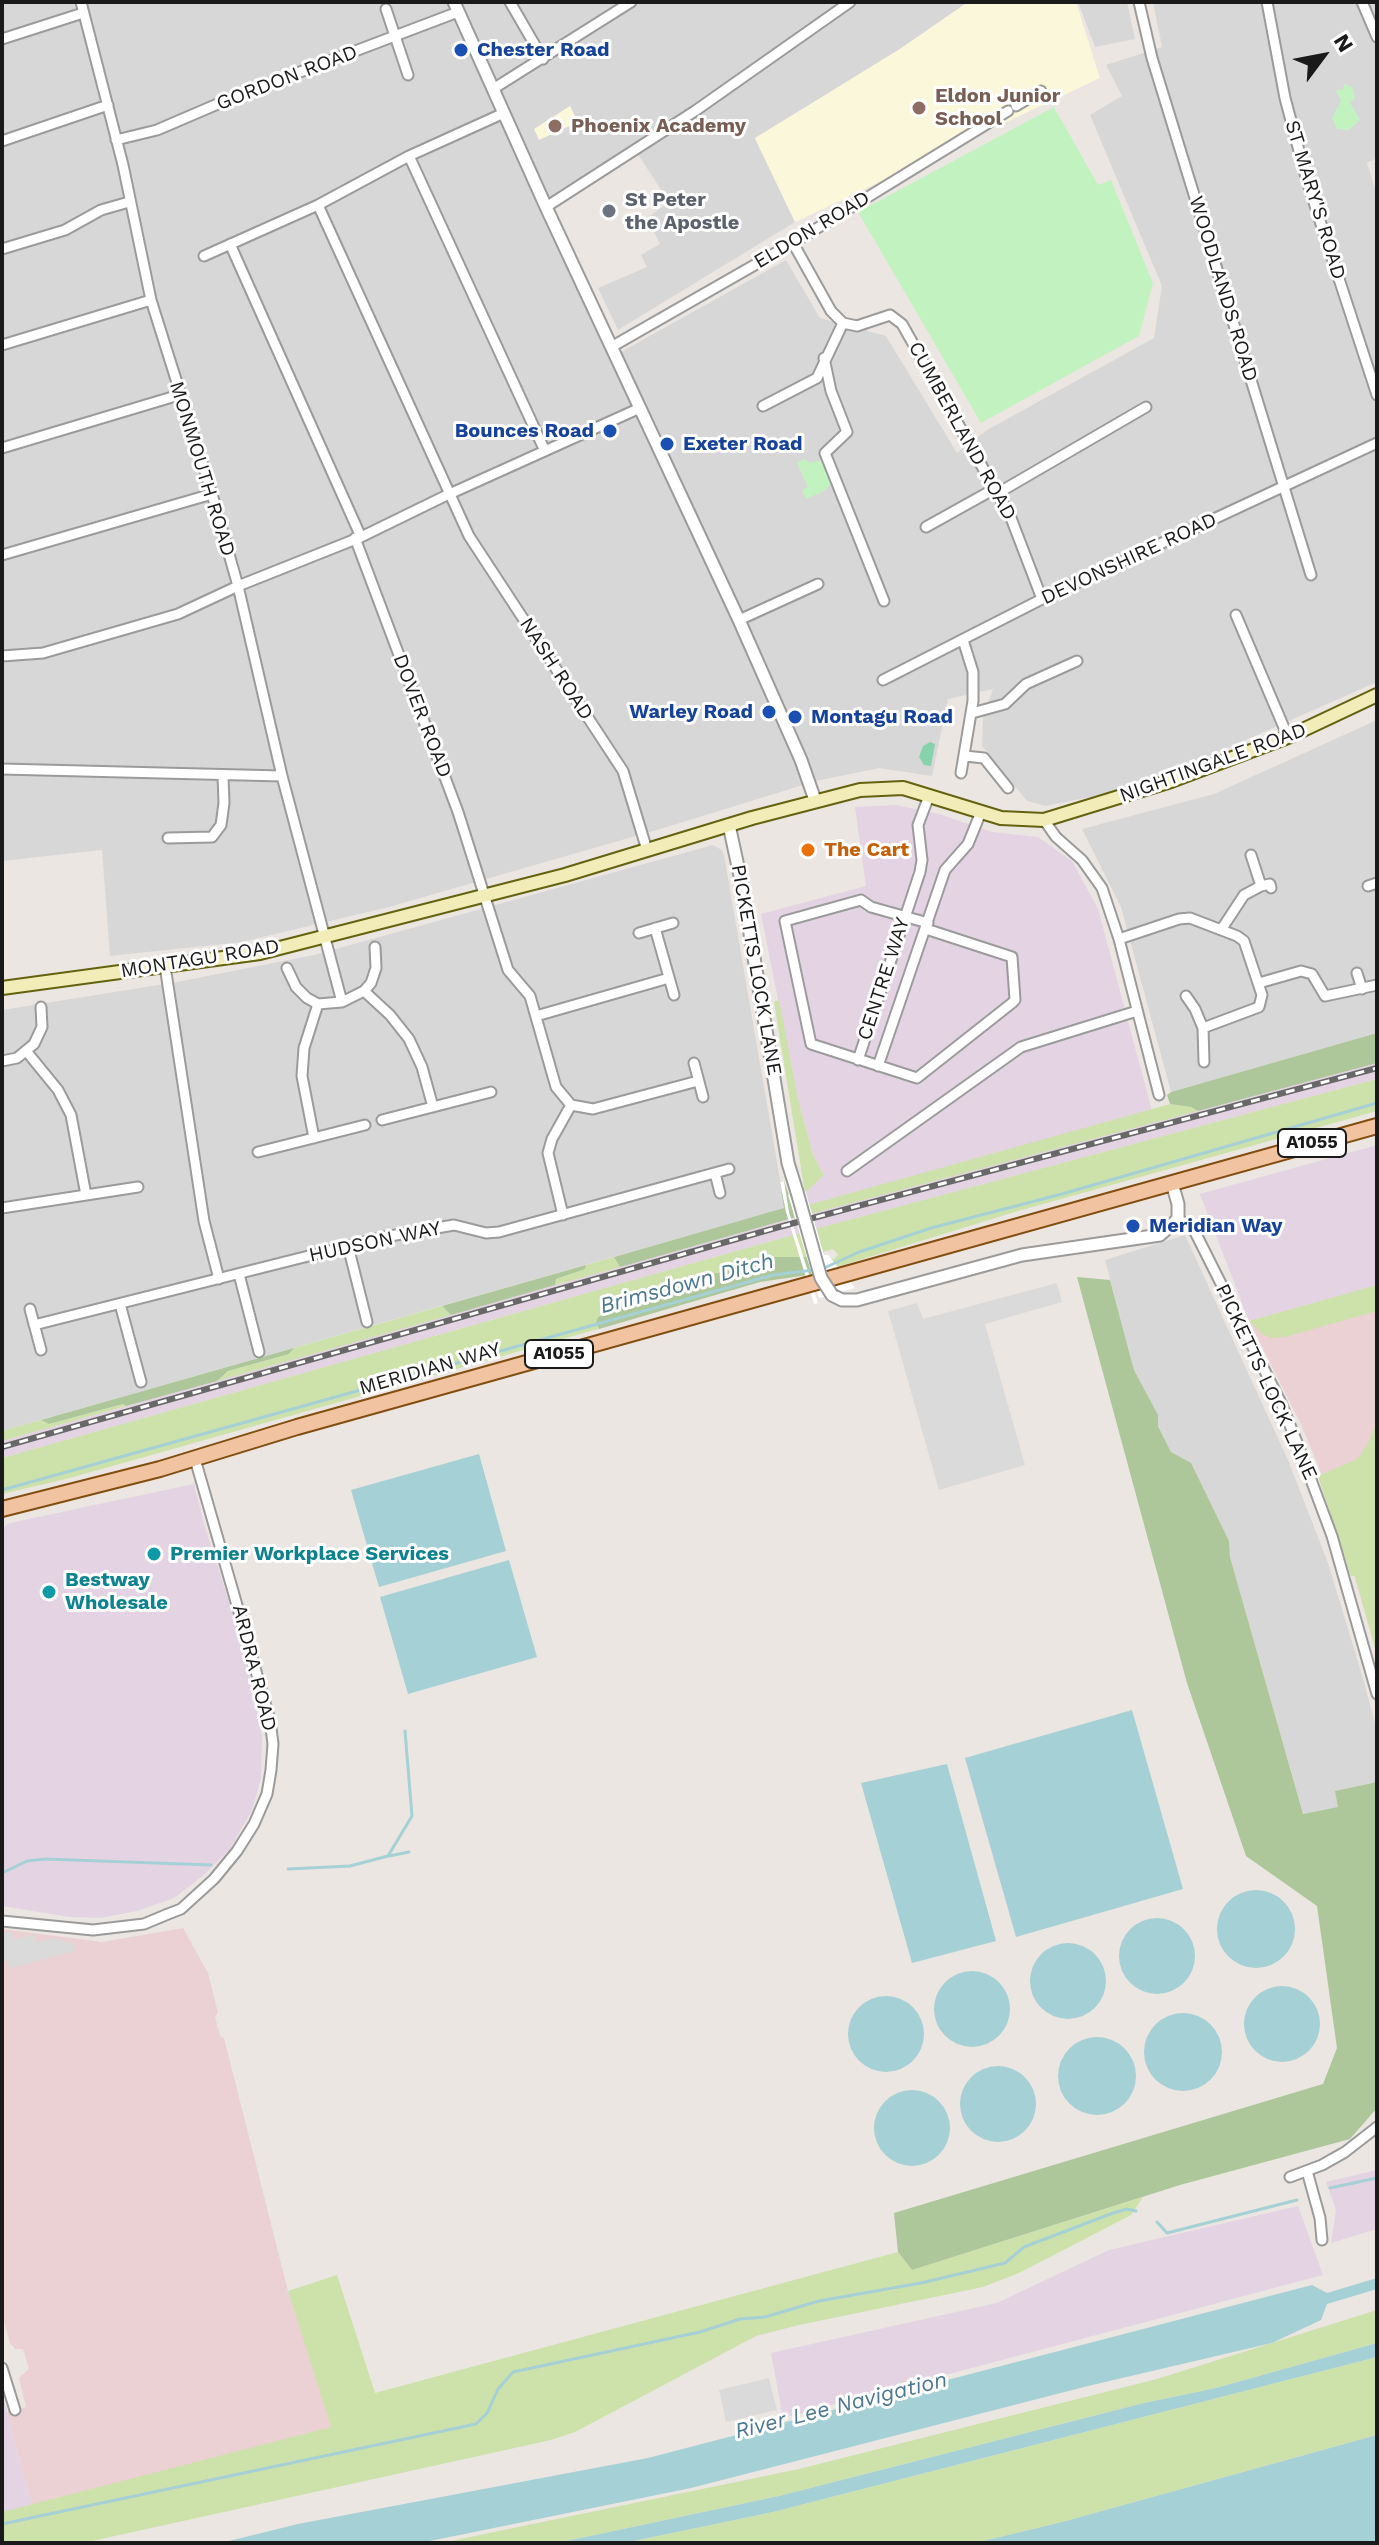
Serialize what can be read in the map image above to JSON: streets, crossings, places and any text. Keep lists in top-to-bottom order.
{
  "streets": {
    "main road": [
      "NIGHTINGALE ROAD",
      "MONTAGU ROAD",
      "A1055",
      "MERIDIAN WAY"
    ],
    "street": [
      "GORDON ROAD",
      "ST MARY'S ROAD",
      "ELDON ROAD",
      "WOODLANDS ROAD",
      "CUMBERLAND ROAD",
      "MONMOUTH ROAD",
      "DEVONSHIRE ROAD",
      "NASH ROAD",
      "DOVER ROAD",
      "PICKETTS LOCK LANE",
      "CENTRE WAY",
      "HUDSON WAY",
      "ARDRA ROAD"
    ]
  },
  "crossings": [
    ["GORDON ROAD", "MONMOUTH ROAD"],
    ["WOODLANDS ROAD", "DEVONSHIRE ROAD"],
    ["CUMBERLAND ROAD", "DEVONSHIRE ROAD"],
    ["MONMOUTH ROAD", "MONTAGU ROAD"],
    ["NASH ROAD", "MONTAGU ROAD"],
    ["DOVER ROAD", "MONTAGU ROAD"],
    ["NIGHTINGALE ROAD", "MONTAGU ROAD"],
    ["MONTAGU ROAD", "PICKETTS LOCK LANE"],
    ["MONTAGU ROAD", "CENTRE WAY"],
    ["MERIDIAN WAY", "ARDRA ROAD"]
  ],
  "water": ["Brimsdown Ditch", "River Lee Navigation"],
  "places": [
    "Chester Road",
    "Eldon Junior School",
    "Phoenix Academy",
    "St Peter the Apostle",
    "Bounces Road",
    "Exeter Road",
    "Warley Road",
    "Montagu Road",
    "The Cart",
    "Meridian Way",
    "Premier Workplace Services",
    "Bestway Wholesale"
  ],
  "north": "top right"
}
